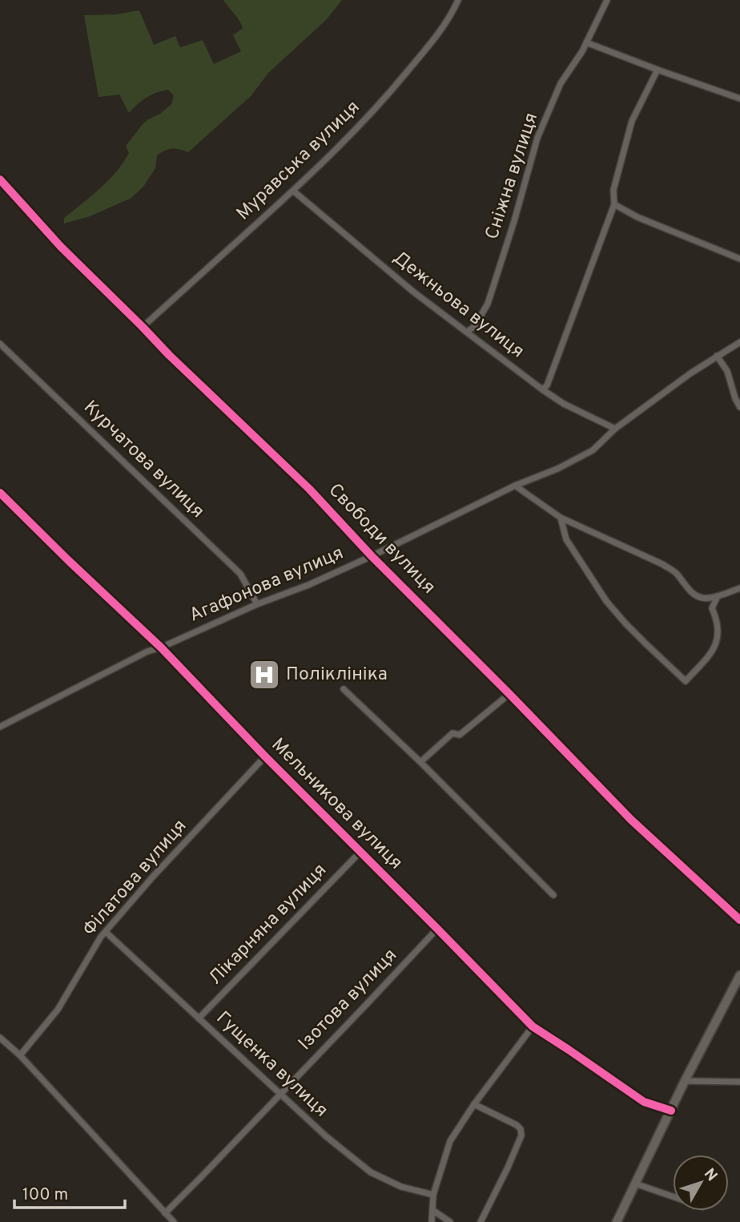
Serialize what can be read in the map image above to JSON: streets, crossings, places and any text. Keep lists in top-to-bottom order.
{
  "streets": {
    "street": [
      "Муравська вулиця",
      "Сніжна вулиця",
      "Дежньова вулиця",
      "Курчатова вулиця",
      "Свободи вулиця",
      "Агафонова вулиця",
      "Мельникова вулиця",
      "Філатова вулиця",
      "Лікарняна вулиця",
      "Ізотова вулиця",
      "Гущенка вулиця"
    ]
  },
  "crossings": [
    ["Муравська вулиця", "Дежньова вулиця"],
    ["Муравська вулиця", "Свободи вулиця"],
    ["Сніжна вулиця", "Дежньова вулиця"],
    ["Дежньова вулиця", "Агафонова вулиця"],
    ["Курчатова вулиця", "Агафонова вулиця"],
    ["Свободи вулиця", "Агафонова вулиця"],
    ["Агафонова вулиця", "Мельникова вулиця"],
    ["Мельникова вулиця", "Філатова вулиця"],
    ["Мельникова вулиця", "Лікарняна вулиця"],
    ["Мельникова вулиця", "Ізотова вулиця"],
    ["Філатова вулиця", "Гущенка вулиця"],
    ["Лікарняна вулиця", "Гущенка вулиця"],
    ["Ізотова вулиця", "Гущенка вулиця"]
  ],
  "places": {
    "hospital": ["Поліклініка"]
  },
  "scale_bar": "100 m",
  "north": "top right"
}
